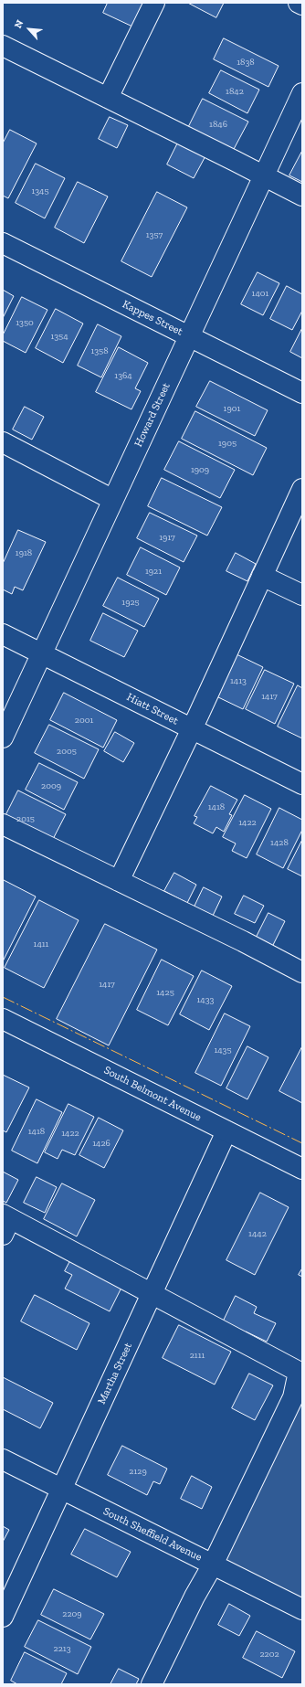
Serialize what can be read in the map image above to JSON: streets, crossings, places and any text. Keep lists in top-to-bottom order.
{
  "streets": {
    "street": [
      "Kappes Street",
      "Howard Street",
      "Hiatt Street",
      "South Belmont Avenue",
      "Martha Street",
      "South Sheffield Avenue"
    ]
  },
  "crossings": [
    ["Kappes Street", "Howard Street"],
    ["Howard Street", "Hiatt Street"],
    ["South Belmont Avenue", "Martha Street"],
    ["Martha Street", "South Sheffield Avenue"]
  ],
  "house_numbers": [
    "1838",
    "1842",
    "1846",
    "1345",
    "1357",
    "1401",
    "1350",
    "1354",
    "1358",
    "1364",
    "1901",
    "1905",
    "1909",
    "1917",
    "1918",
    "1921",
    "1925",
    "1413",
    "1417",
    "2001",
    "2005",
    "2009",
    "1418",
    "2015",
    "1422",
    "1428",
    "1411",
    "1417",
    "1425",
    "1433",
    "1435",
    "1418",
    "1422",
    "1426",
    "1442",
    "2111",
    "2129",
    "2209",
    "2213",
    "2202"
  ],
  "north": "top left"
}
